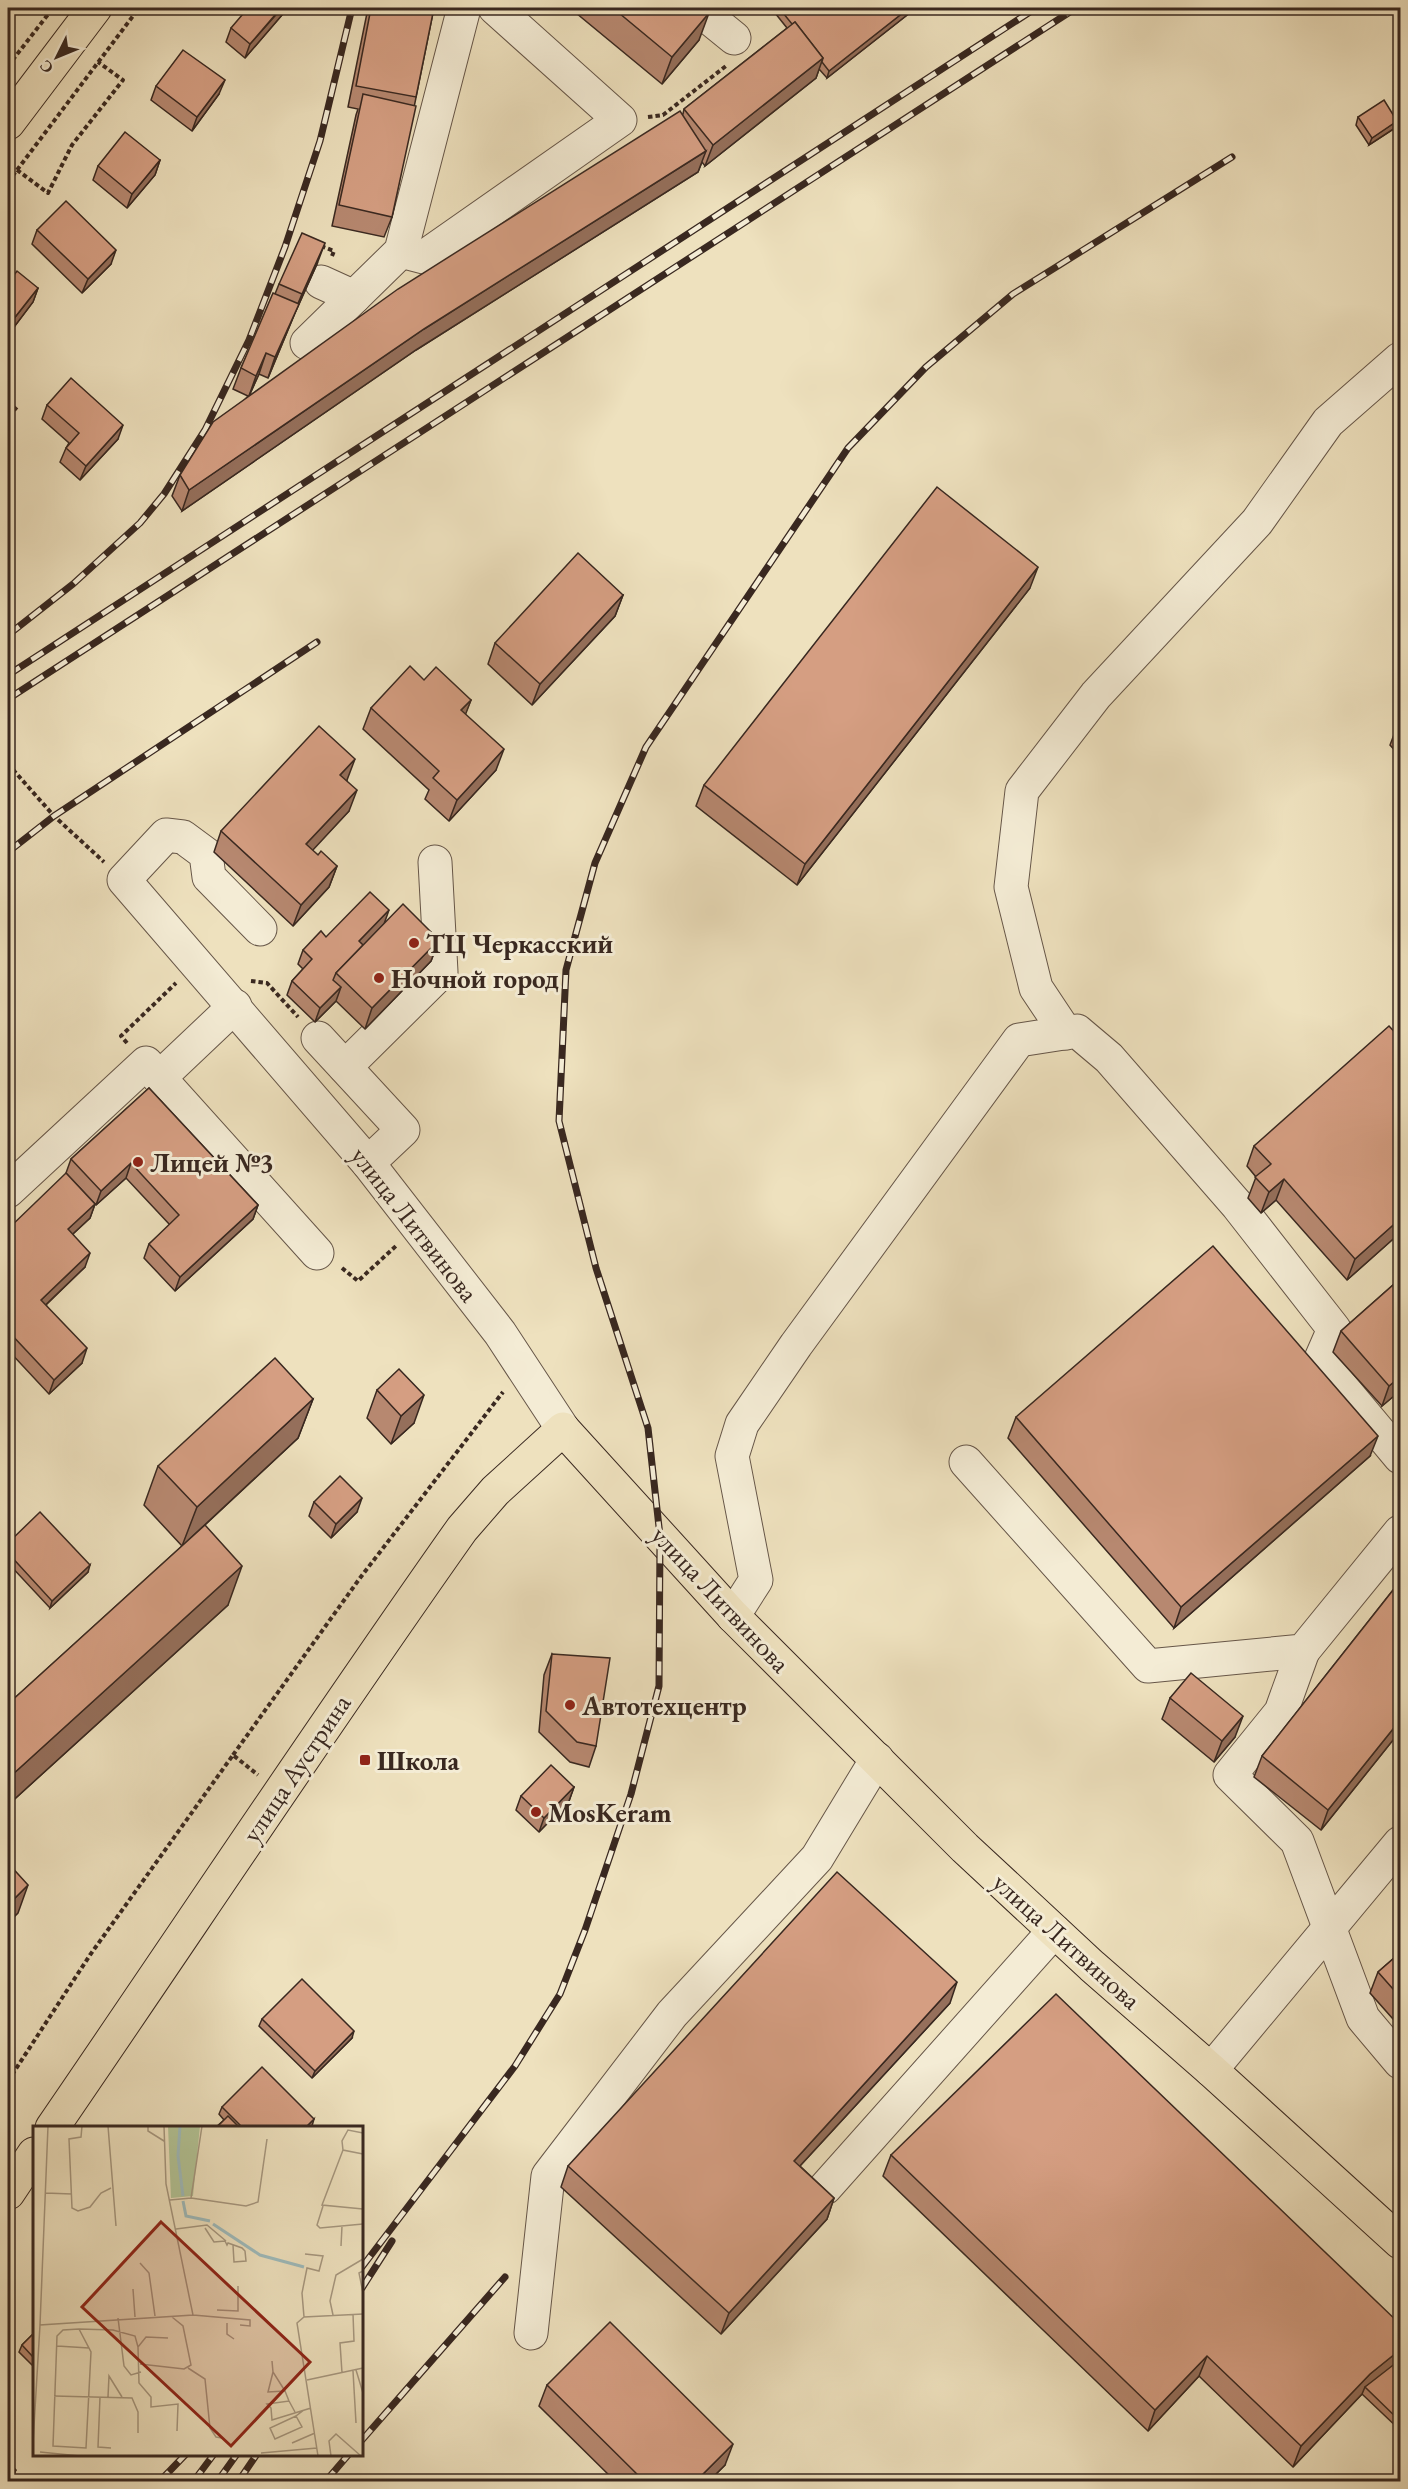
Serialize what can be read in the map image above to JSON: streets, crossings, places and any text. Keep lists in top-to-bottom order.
{
  "streets": {
    "main road": ["улица Литвинова", "улица Аустрина"]
  },
  "crossings": [
    ["улица Литвинова", "улица Аустрина"]
  ],
  "places": {
    "other": [
      "ТЦ Черкасский",
      "Ночной город",
      "Лицей №3",
      "Автотехцентр",
      "MosKeram"
    ],
    "transit": ["Школа"]
  },
  "north": "bottom left"
}
